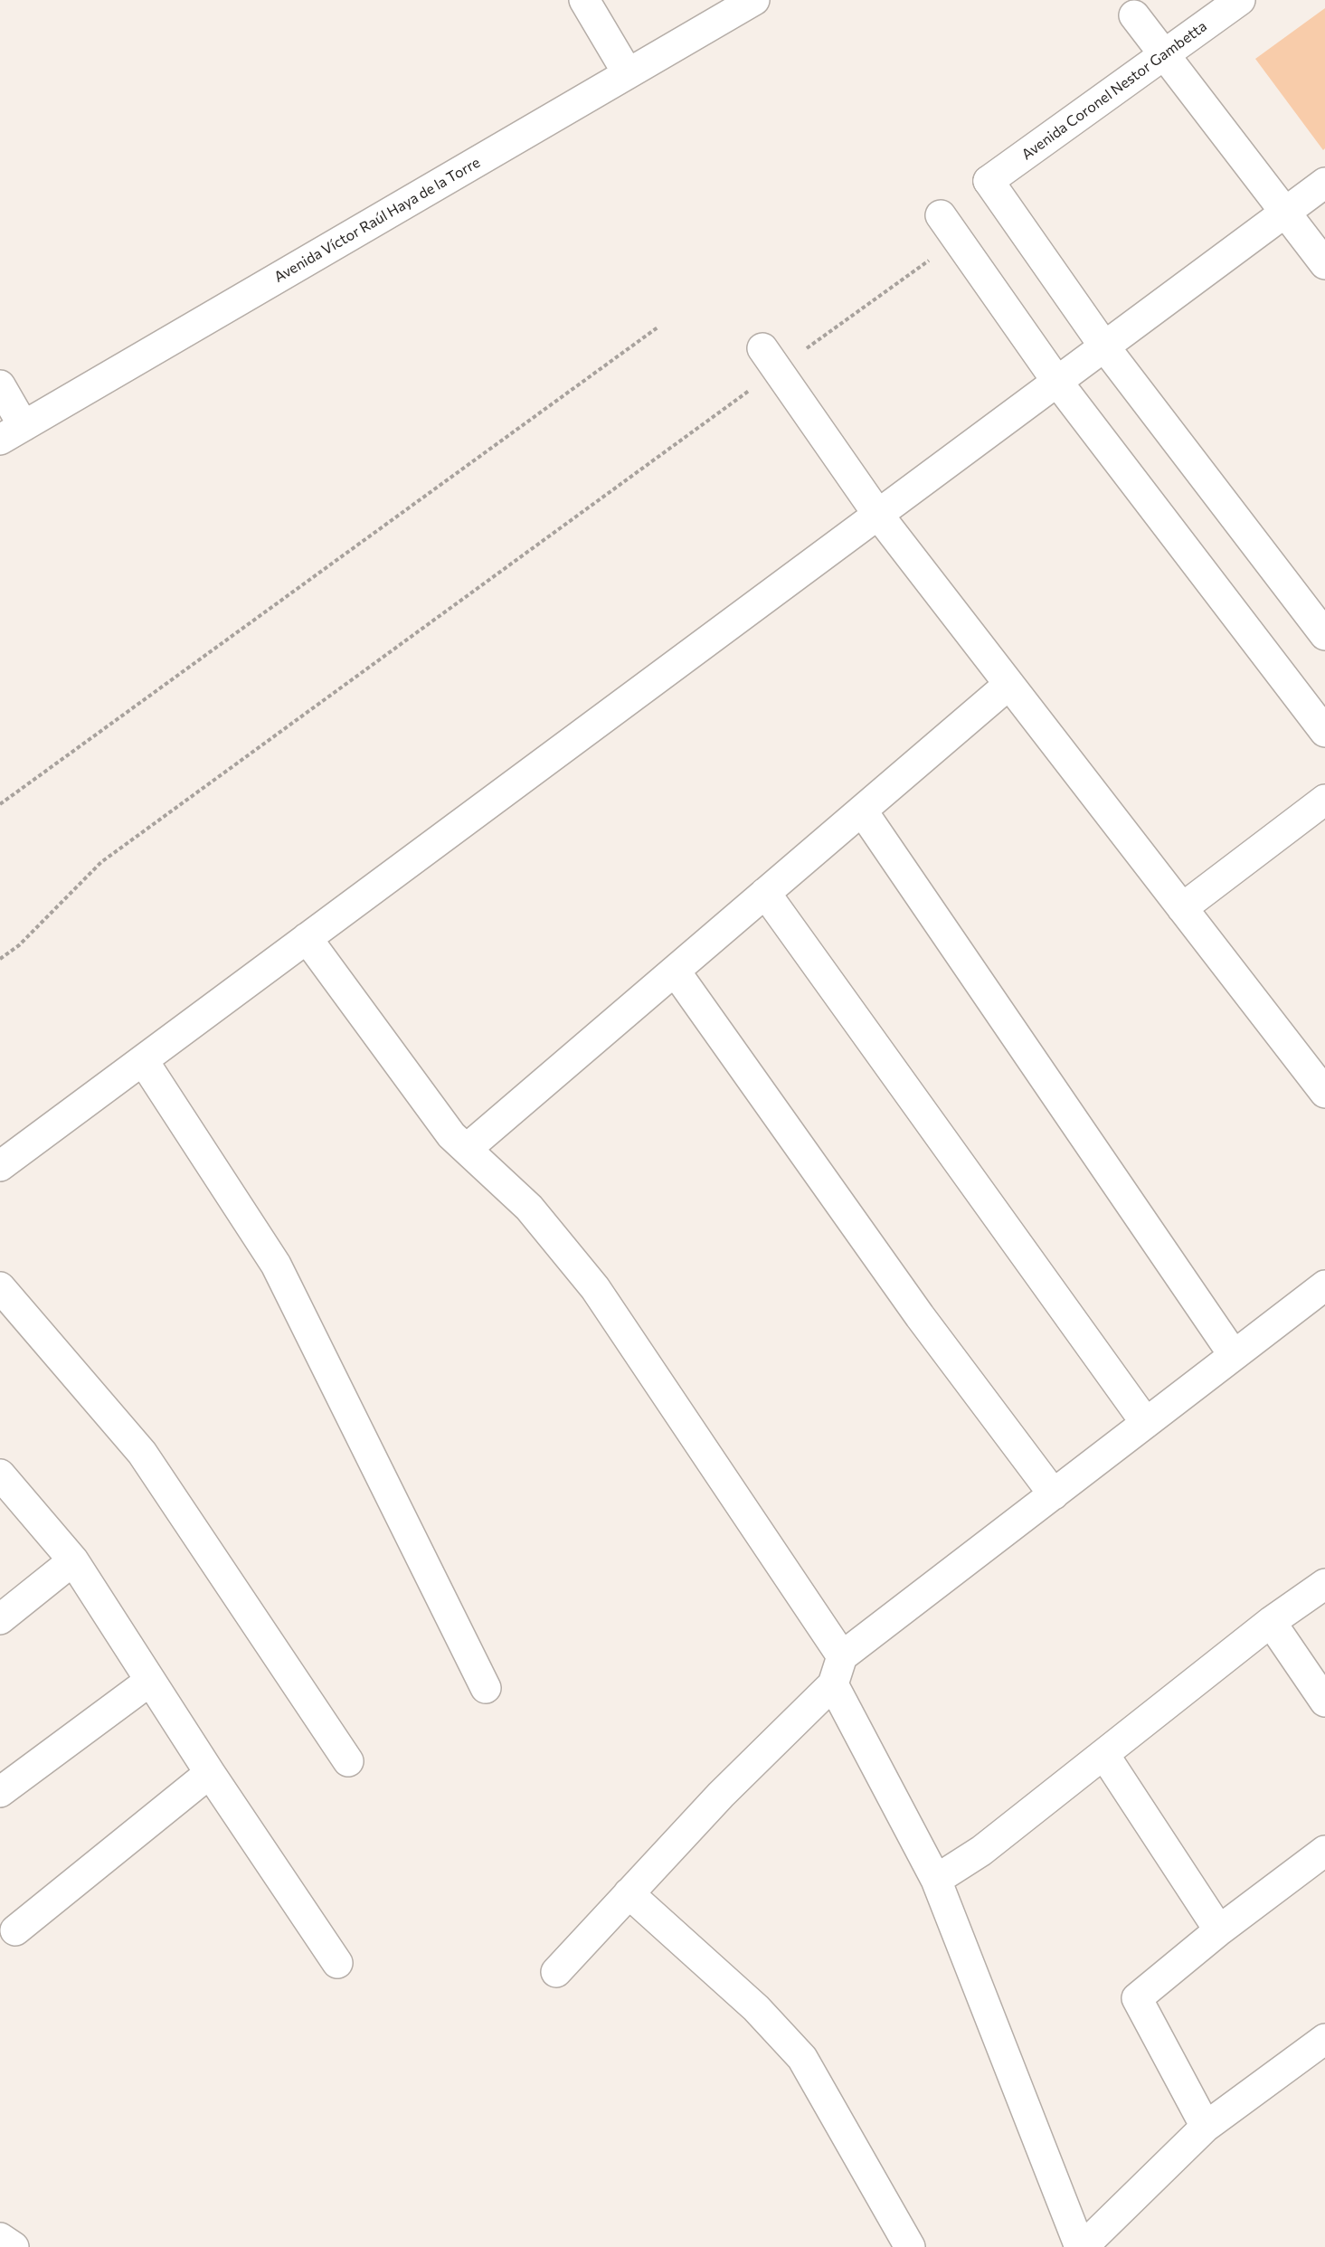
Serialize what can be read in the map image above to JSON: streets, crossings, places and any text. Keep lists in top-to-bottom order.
{
  "streets": {
    "main road": ["Avenida Coronel Nestor Gambetta", "Avenida Víctor Raúl Haya de la Torre"]
  }
}
